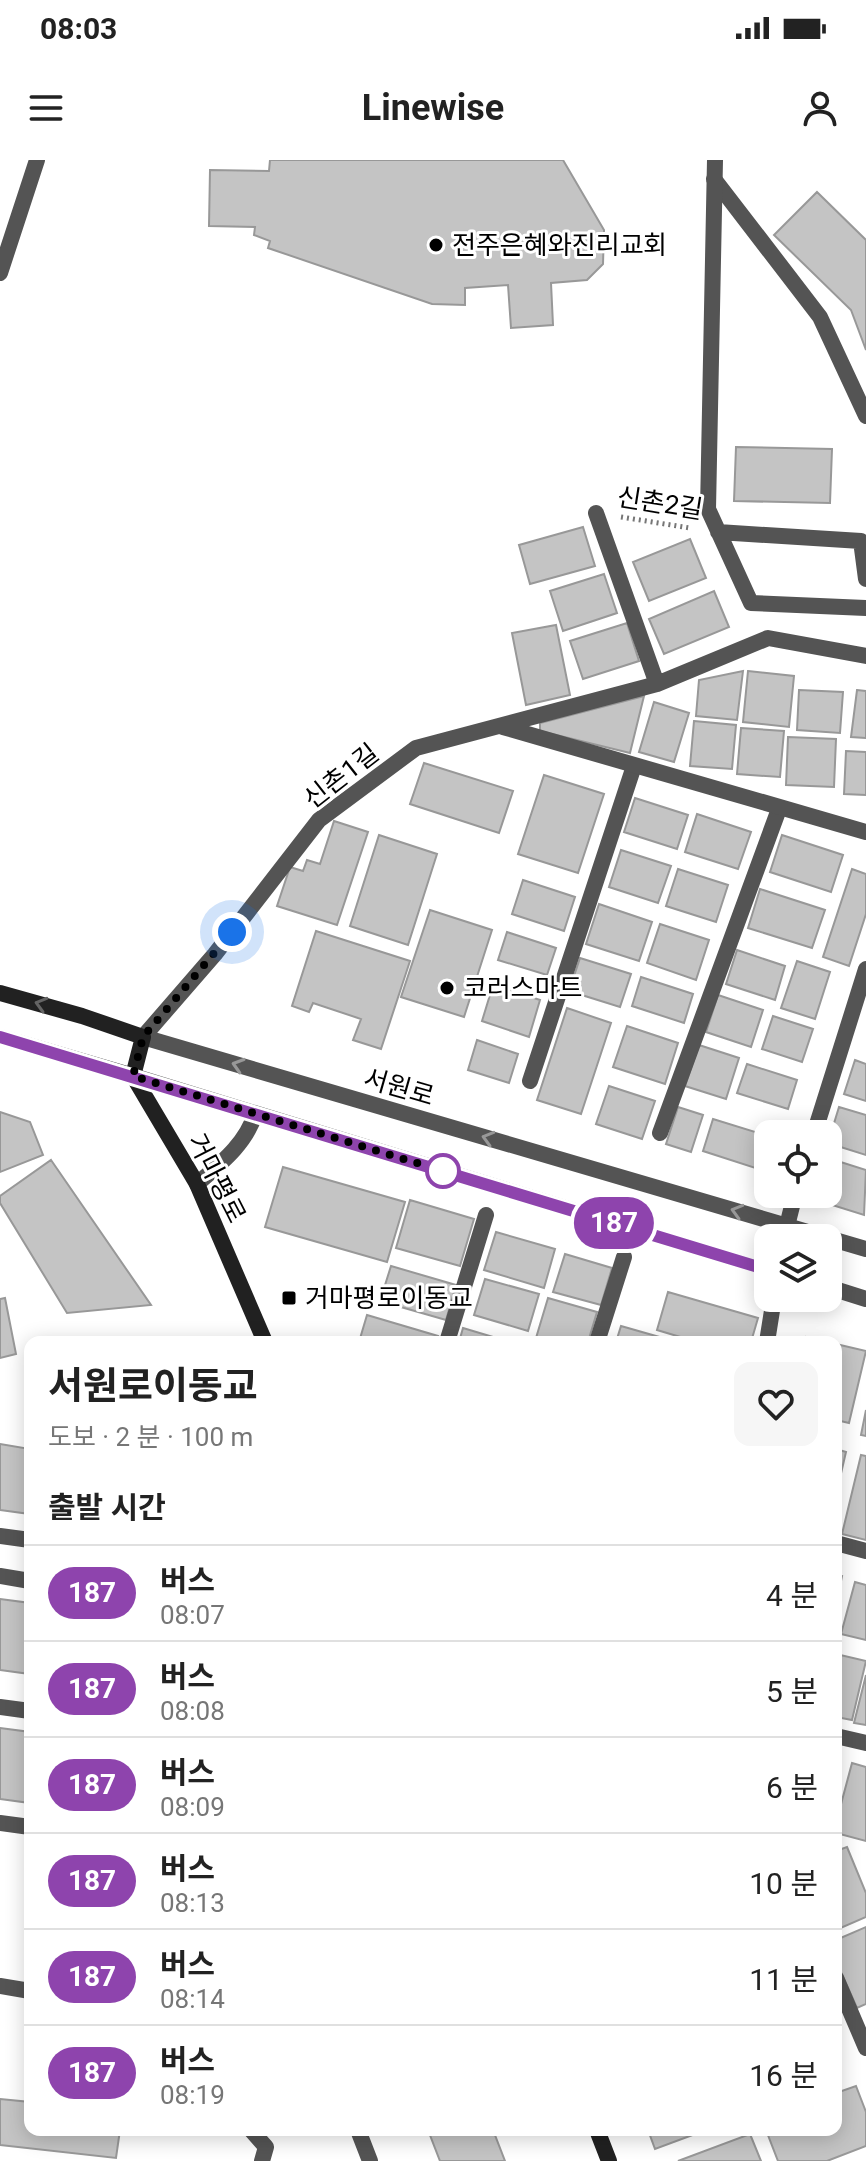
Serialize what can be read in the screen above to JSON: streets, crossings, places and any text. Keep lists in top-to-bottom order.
{
  "streets": {
    "main road": ["서원로", "거마평로"],
    "street": ["신촌1길"],
    "path": ["신촌2길"]
  },
  "crossings": [
    ["신촌1길", "서원로"]
  ],
  "one_way": ["서원로"],
  "places": {
    "other": ["전주은혜와진리교회", "코러스마트"],
    "transit": ["거마평로이동교"]
  },
  "lines": ["bus line 187"],
  "page": {
    "status": "08:03",
    "header": "Linewise",
    "on_map": "187",
    "heading": [
      ["서원로이동교", "도보 · 2 분 · 100 m"],
      "출발 시간"
    ],
    "list": [
      {
        "mark": "187",
        "name": "버스",
        "note": "08:07",
        "value": "4 분"
      },
      {
        "mark": "187",
        "name": "버스",
        "note": "08:08",
        "value": "5 분"
      },
      {
        "mark": "187",
        "name": "버스",
        "note": "08:09",
        "value": "6 분"
      },
      {
        "mark": "187",
        "name": "버스",
        "note": "08:13",
        "value": "10 분"
      },
      {
        "mark": "187",
        "name": "버스",
        "note": "08:14",
        "value": "11 분"
      },
      {
        "mark": "187",
        "name": "버스",
        "note": "08:19",
        "value": "16 분"
      }
    ]
  }
}
